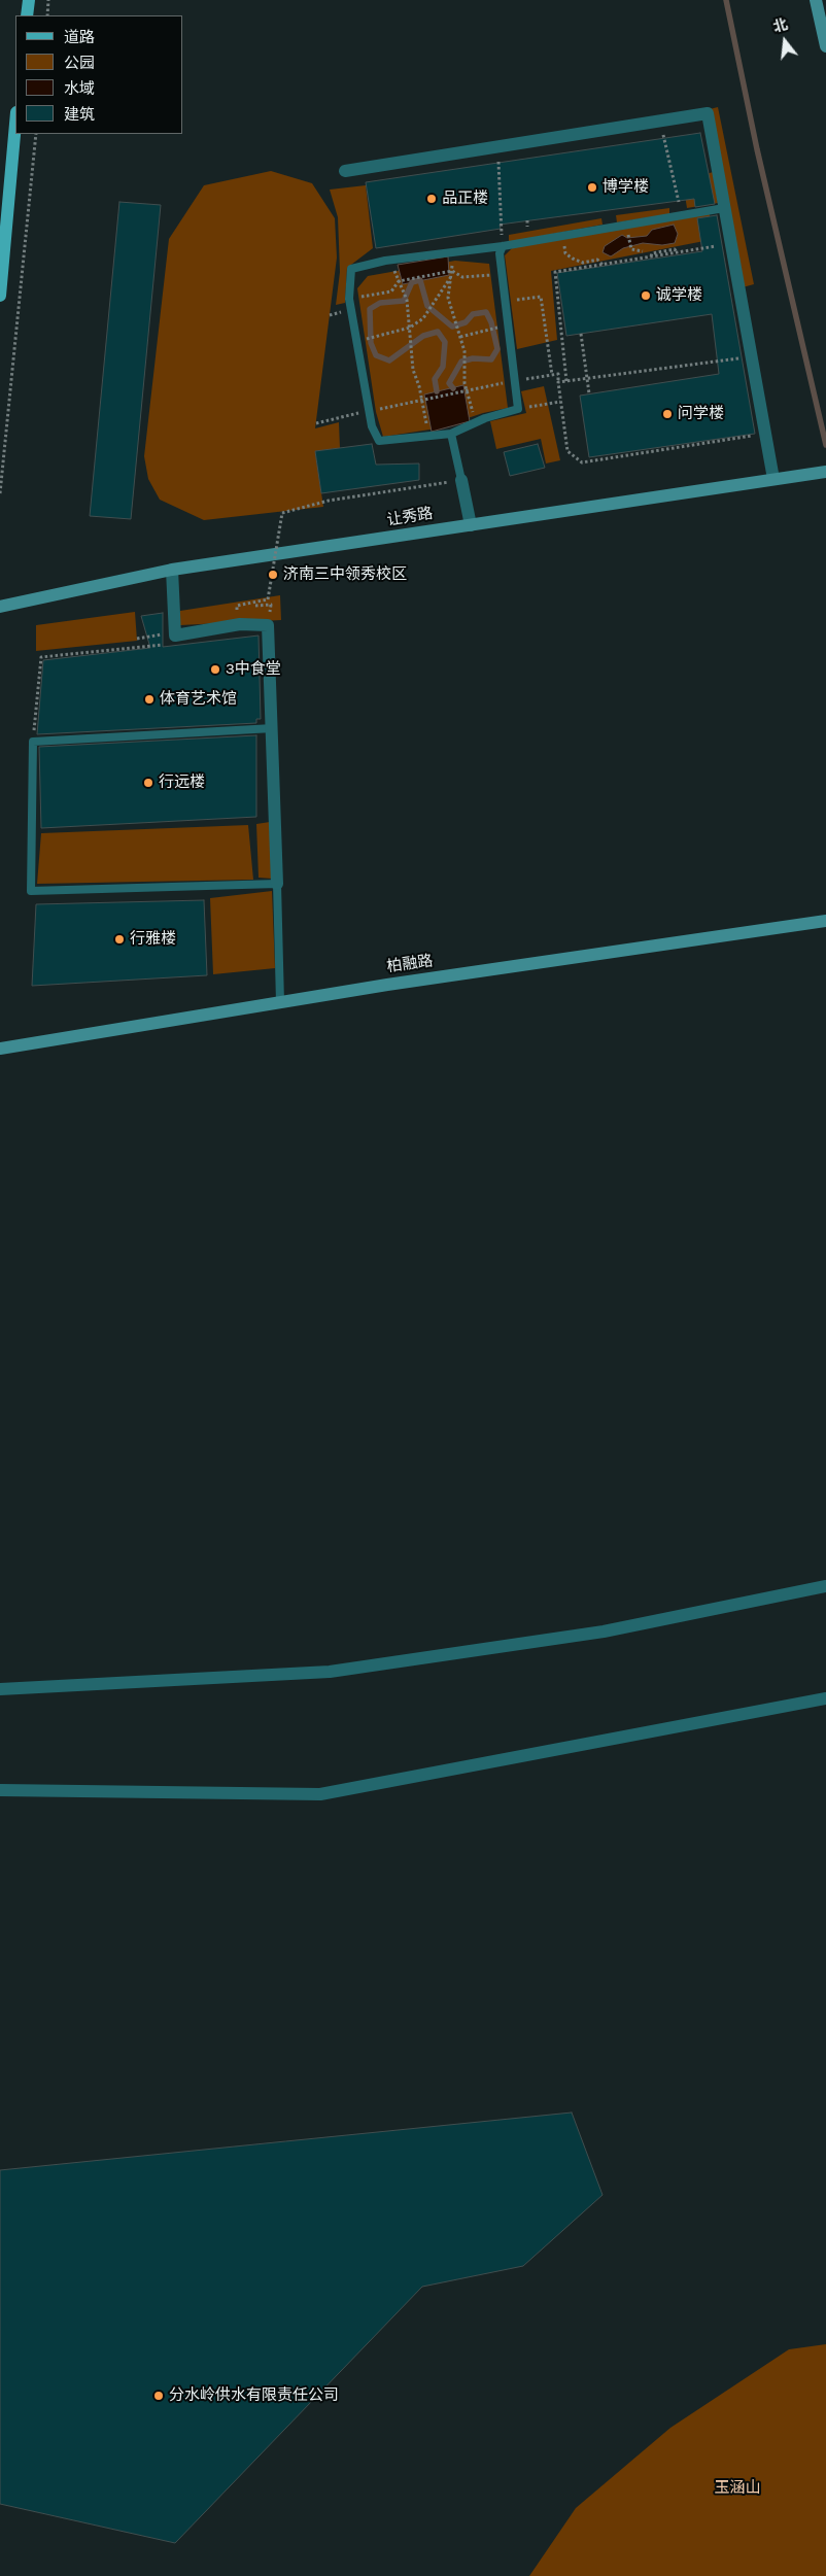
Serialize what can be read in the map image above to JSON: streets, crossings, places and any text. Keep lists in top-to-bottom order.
{
  "streets": {
    "street": ["让秀路", "柏融路"]
  },
  "parks": ["玉涵山"],
  "places": [
    "博学楼",
    "品正楼",
    "诚学楼",
    "问学楼",
    "济南三中领秀校区",
    "3中食堂",
    "体育艺术馆",
    "行远楼",
    "行雅楼",
    "分水岭供水有限责任公司"
  ],
  "legend": [
    "道路",
    "公园",
    "水域",
    "建筑"
  ],
  "north": "top"
}
